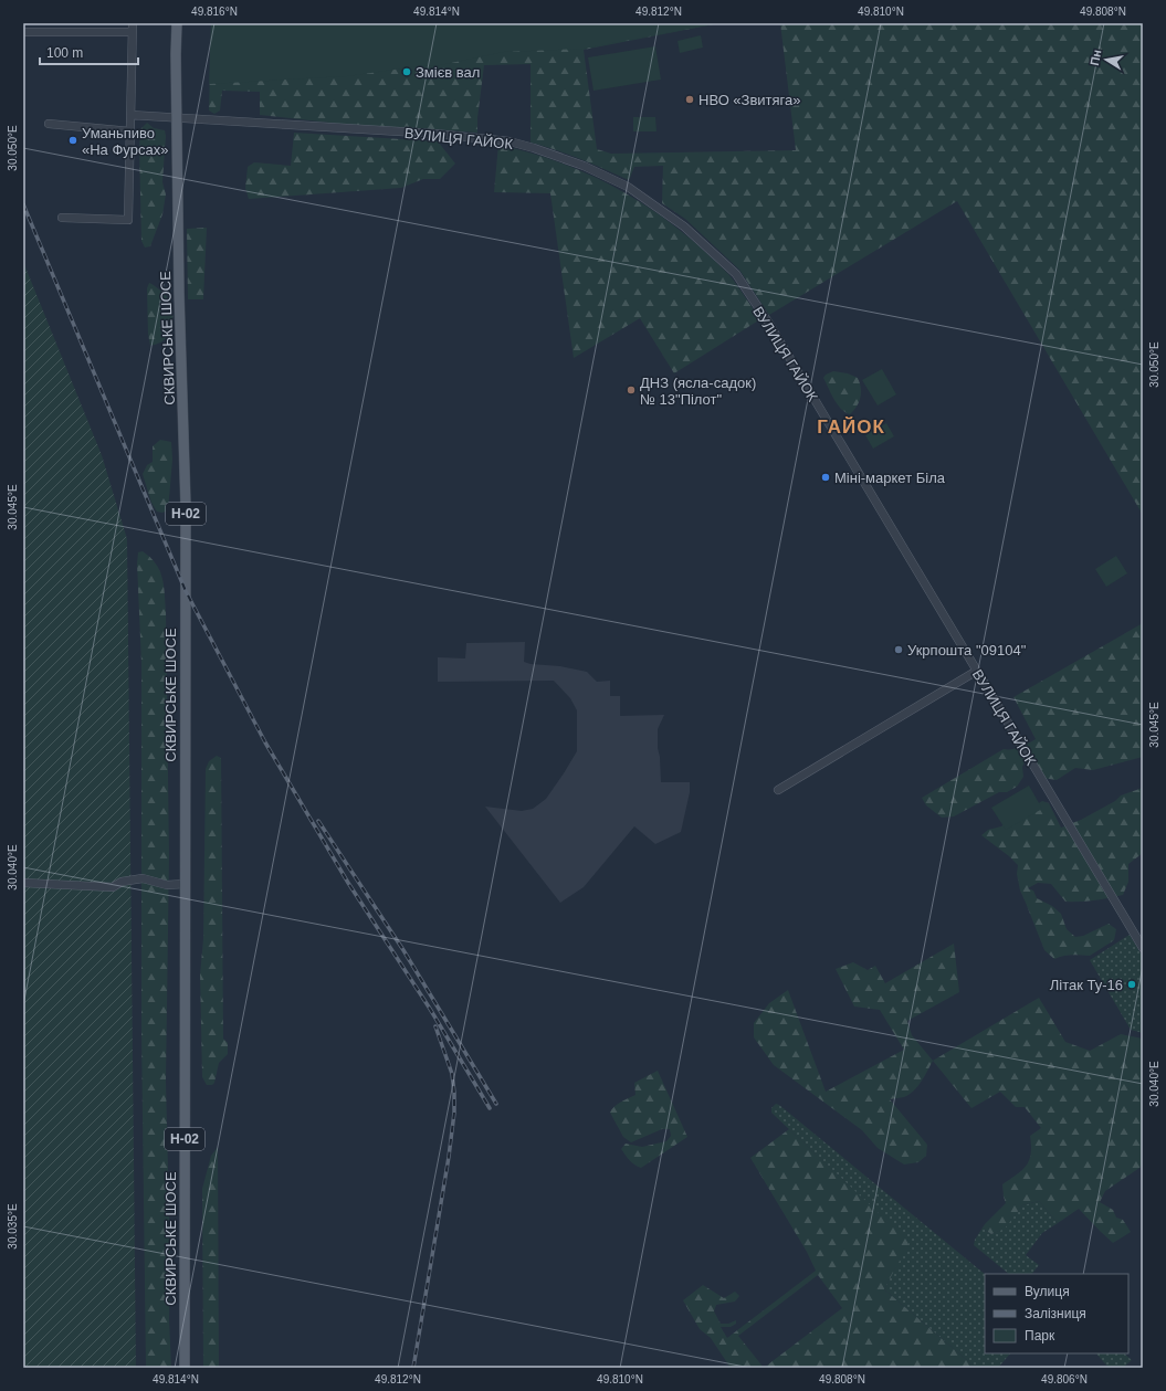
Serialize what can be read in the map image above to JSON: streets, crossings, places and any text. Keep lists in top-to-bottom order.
{
  "streets": {
    "main road": ["СКВИРСЬКЕ ШОСЕ", "Н-02"],
    "street": ["ВУЛИЦЯ ГАЙОК"]
  },
  "crossings": [
    ["ВУЛИЦЯ ГАЙОК", "СКВИРСЬКЕ ШОСЕ"]
  ],
  "districts": ["ГАЙОК"],
  "places": [
    "Змієв вал",
    "НВО «Звитяга»",
    "Уманьпиво «На Фурсах»",
    "ДНЗ (ясла-садок) № 13\"Пілот\"",
    "Міні-маркет Біла",
    "Укрпошта \"09104\"",
    "Літак Ту-16"
  ],
  "legend": ["Вулиця", "Залізниця", "Парк"],
  "scale_bar": "100 m",
  "north": "left",
  "coordinates": [
    "49.816°N",
    "49.814°N",
    "49.812°N",
    "49.810°N",
    "49.808°N",
    "30.050°E",
    "30.045°E",
    "30.040°E",
    "30.035°E",
    "49.806°N"
  ]
}
